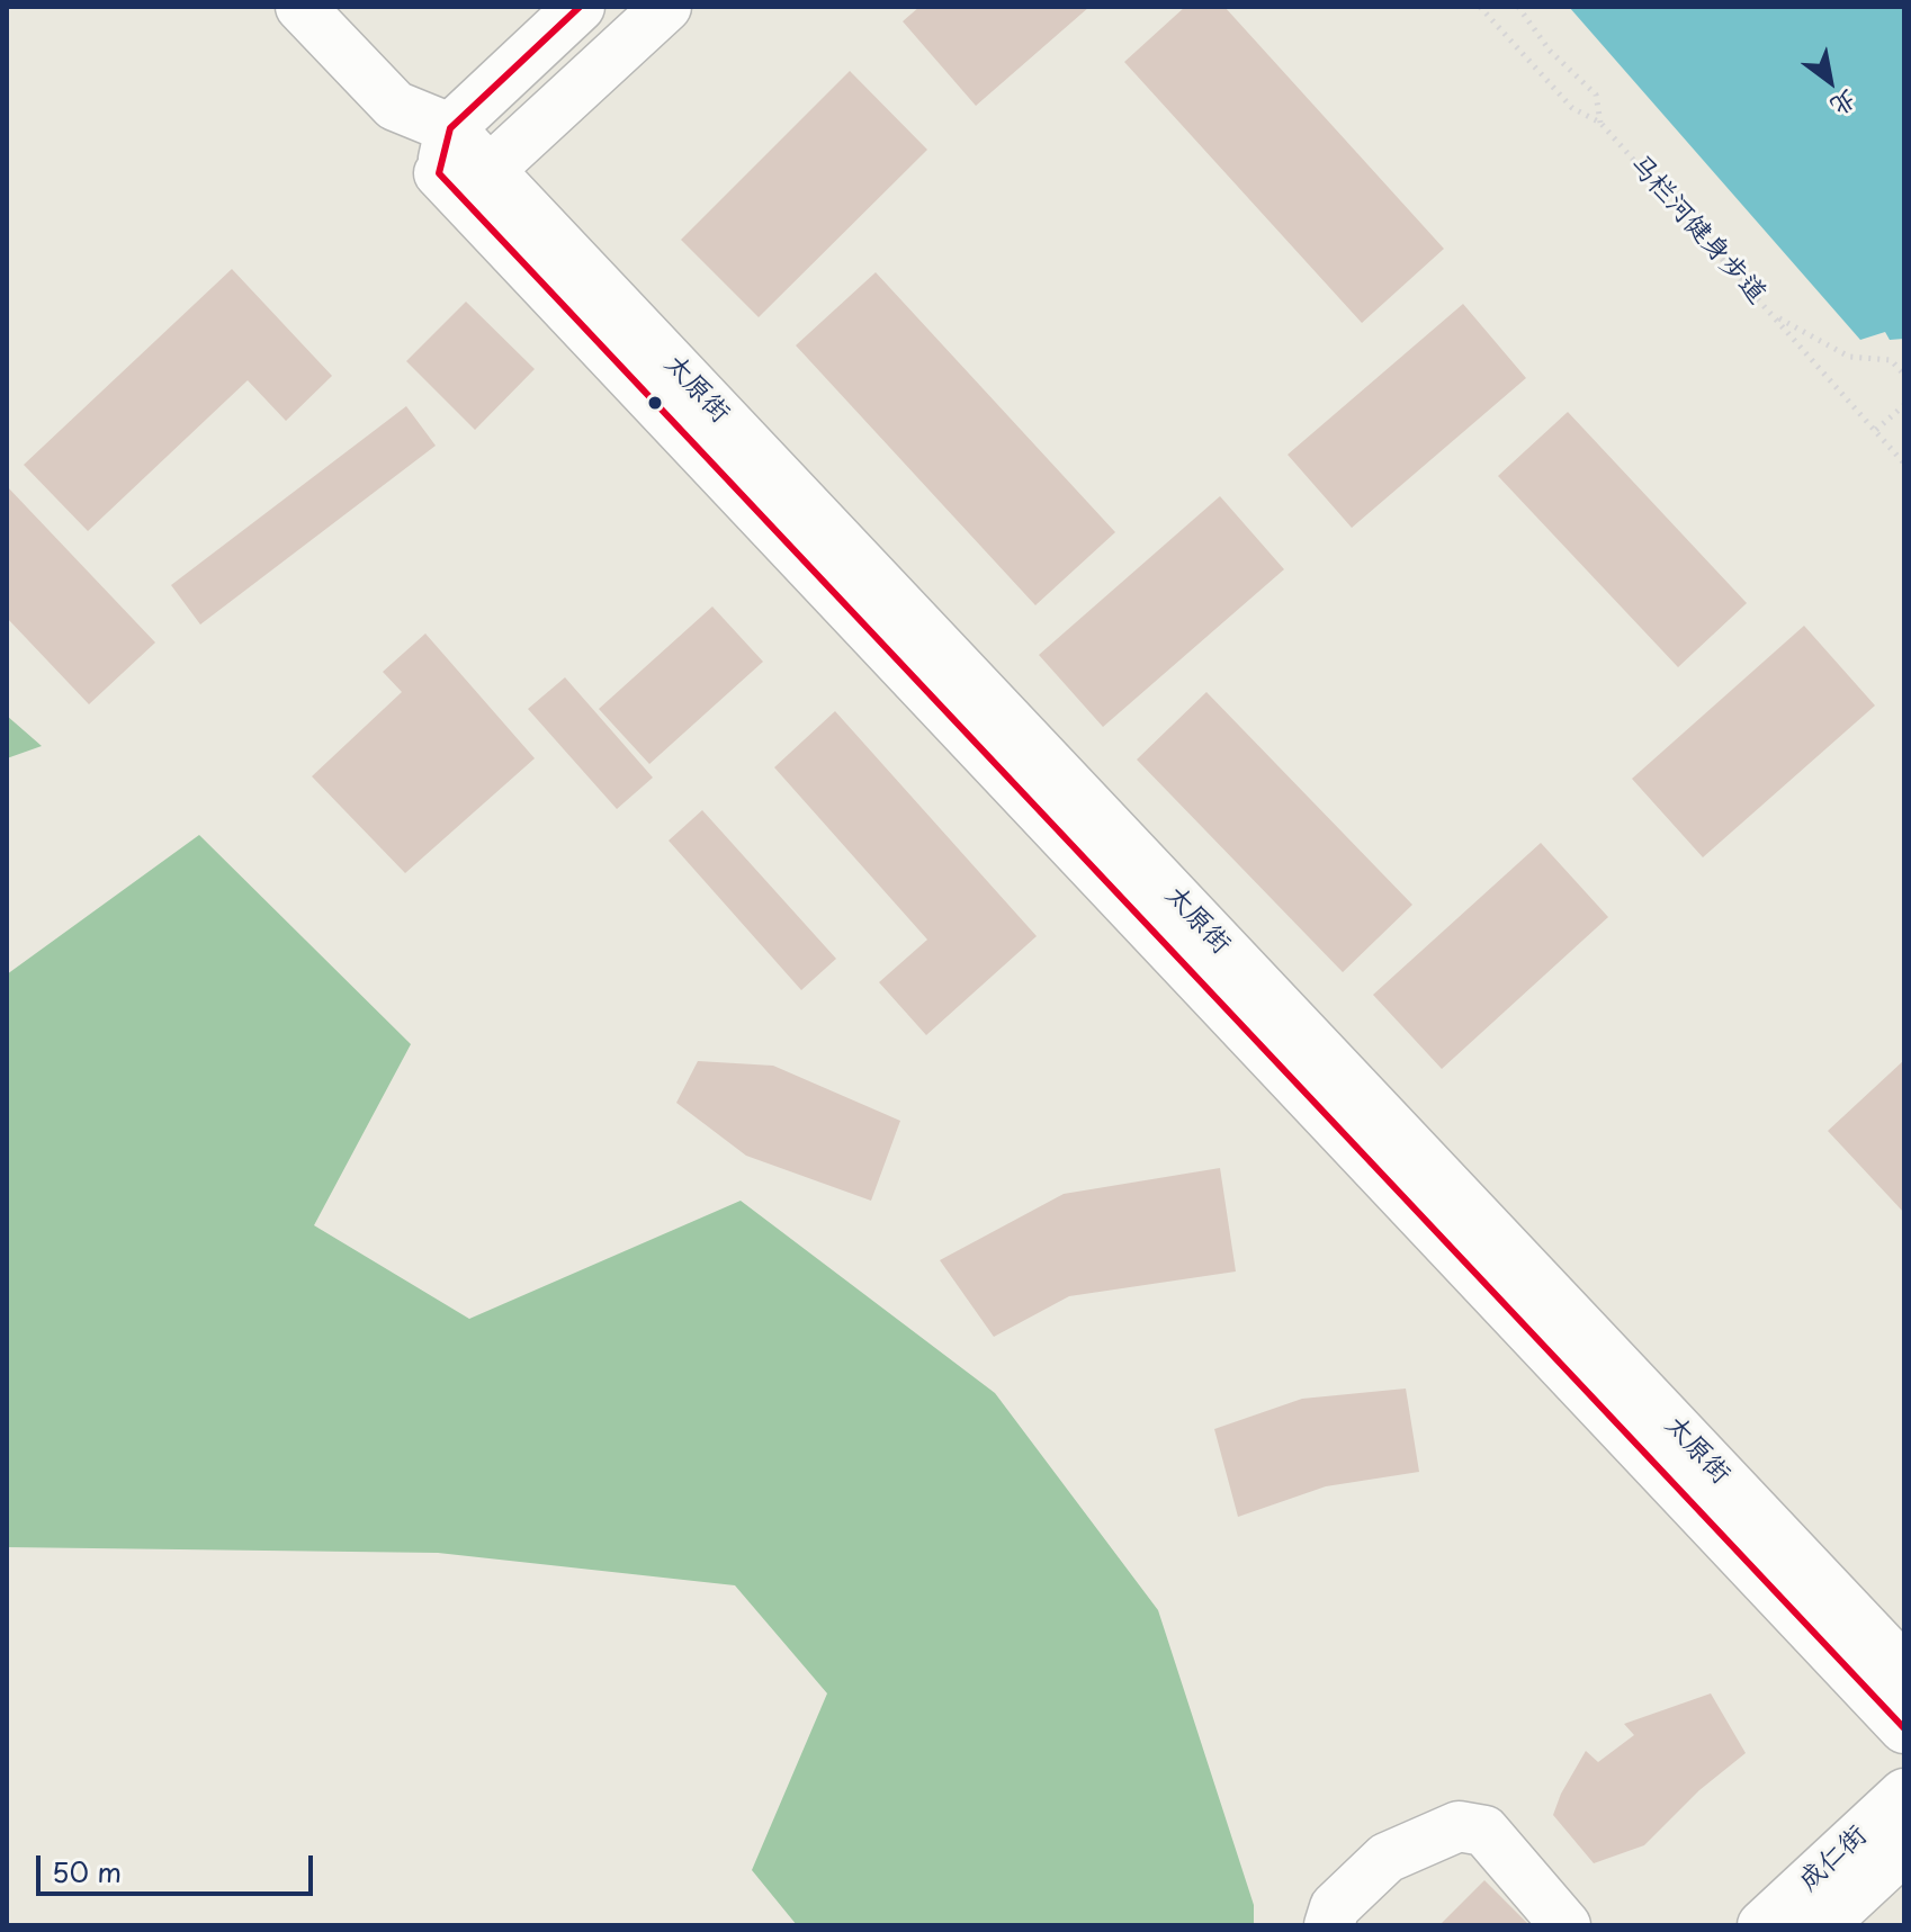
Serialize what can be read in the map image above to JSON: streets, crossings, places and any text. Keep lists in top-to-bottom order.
{
  "streets": {
    "main road": ["太原街", "成仁街"],
    "path": ["马栏河健身步道"]
  },
  "scale_bar": "50 m",
  "north": "bottom right"
}
